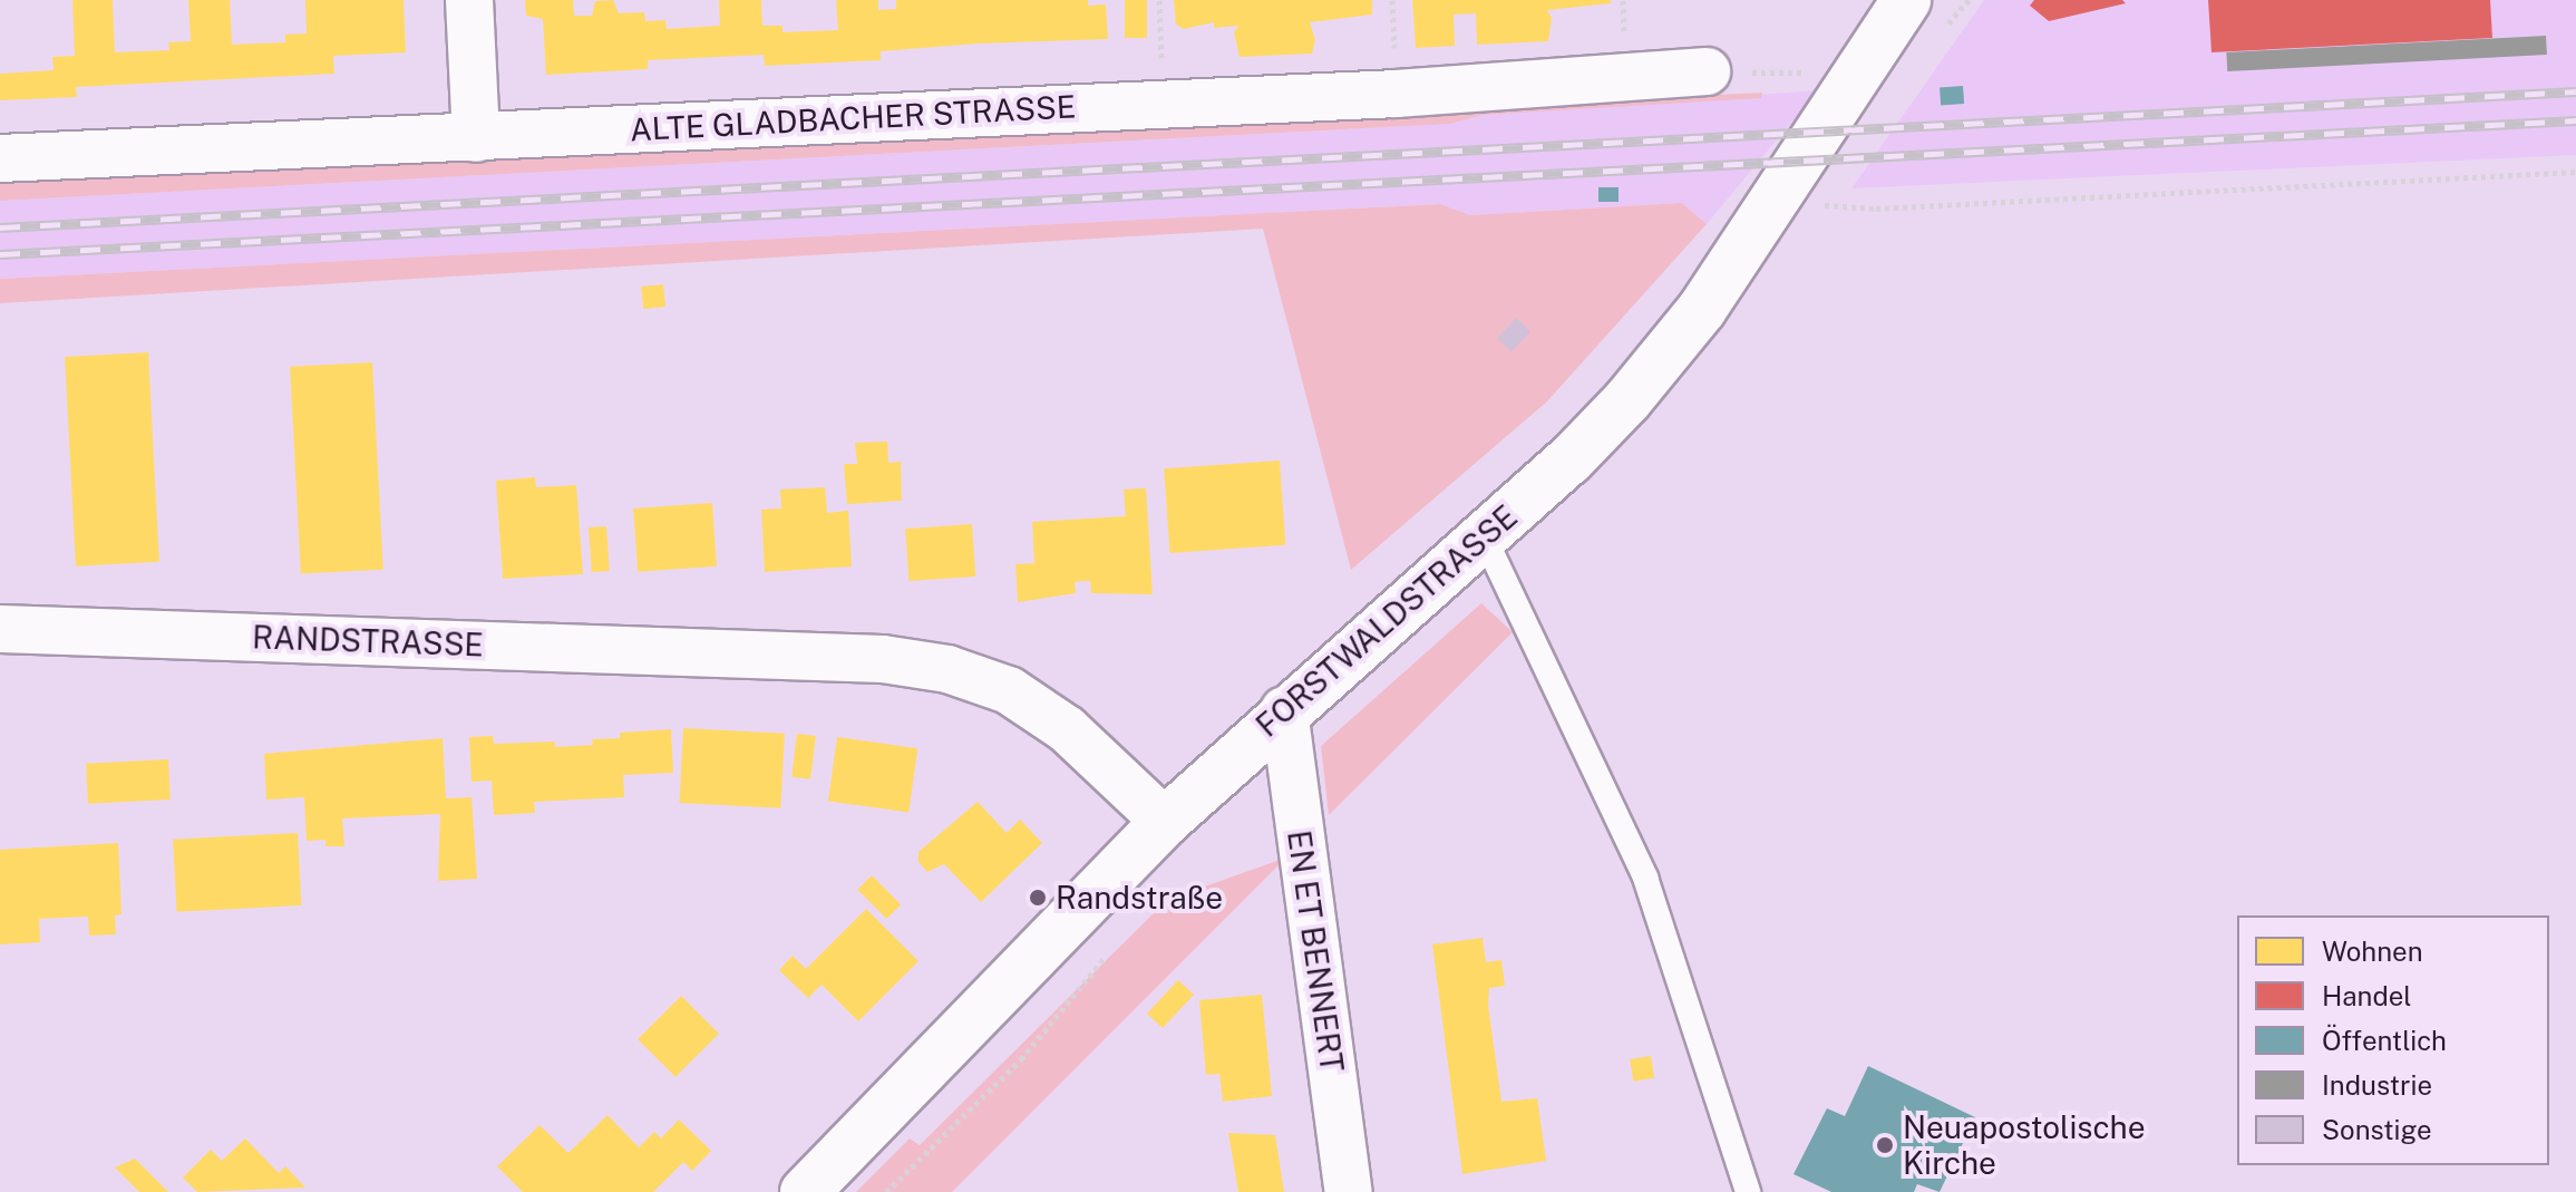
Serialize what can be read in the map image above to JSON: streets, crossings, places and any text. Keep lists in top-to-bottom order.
{
  "streets": {
    "street": [
      "ALTE GLADBACHER STRASSE",
      "FORSTWALDSTRASSE",
      "RANDSTRASSE",
      "EN ET BENNERT"
    ]
  },
  "crossings": [
    ["FORSTWALDSTRASSE", "RANDSTRASSE"],
    ["FORSTWALDSTRASSE", "EN ET BENNERT"]
  ],
  "places": ["Randstraße", "Neuapostolische Kirche"],
  "legend": [
    "Wohnen",
    "Handel",
    "Öffentlich",
    "Industrie",
    "Sonstige"
  ]
}
